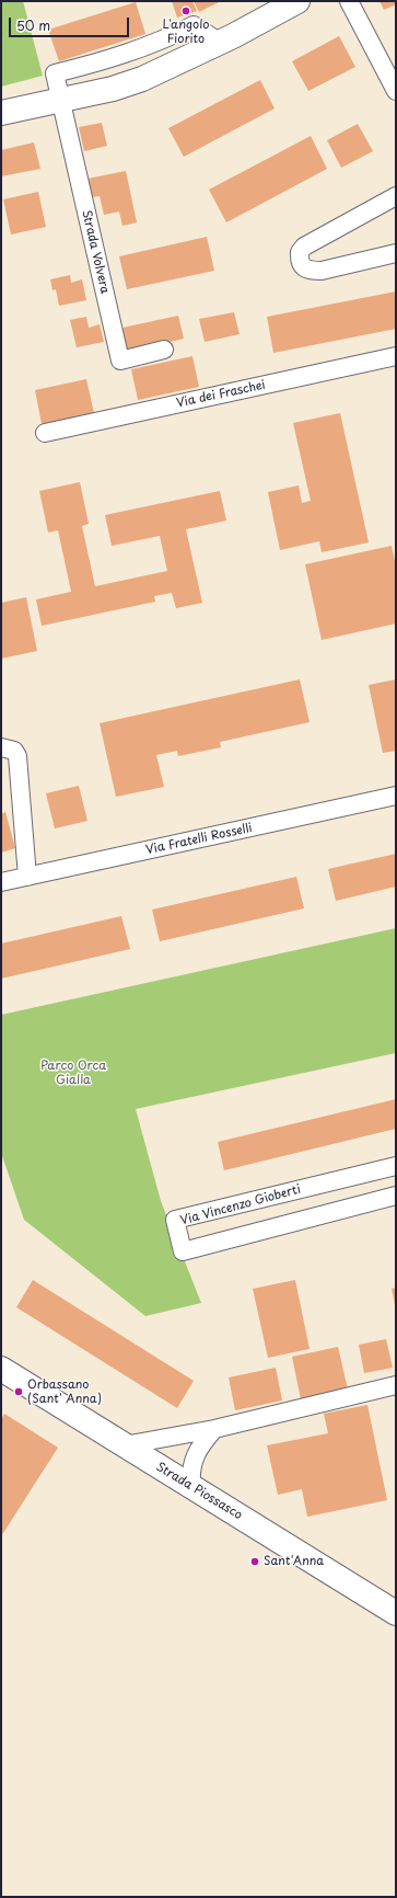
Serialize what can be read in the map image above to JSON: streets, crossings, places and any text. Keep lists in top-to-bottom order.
{
  "streets": {
    "street": [
      "Strada Volvera",
      "Via dei Fraschei",
      "Via Fratelli Rosselli",
      "Via Vincenzo Gioberti",
      "Strada Piossasco"
    ]
  },
  "parks": ["Parco Orca Gialla"],
  "places": ["L'angolo Fiorito", "Orbassano (Sant' Anna)", "Sant'Anna"],
  "scale_bar": "50 m"
}
